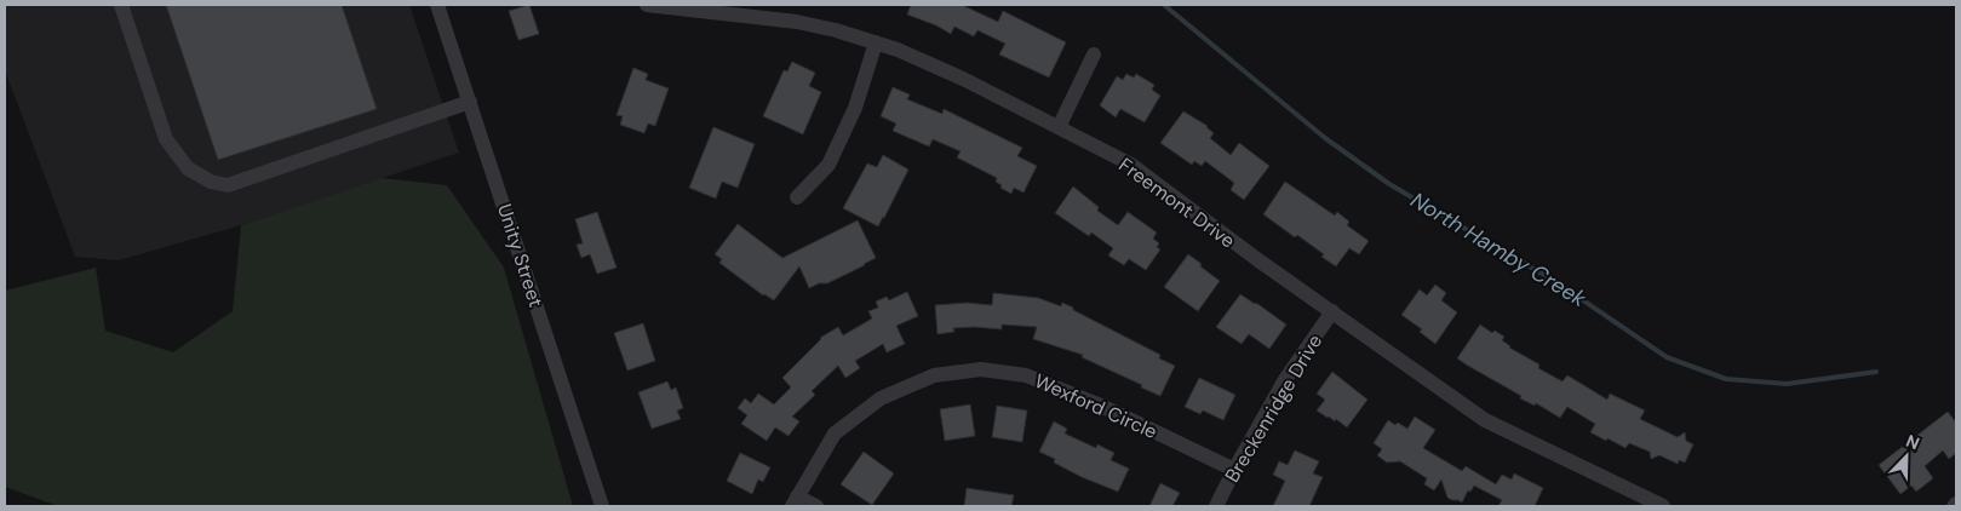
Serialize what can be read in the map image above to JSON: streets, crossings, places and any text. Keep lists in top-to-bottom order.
{
  "streets": {
    "street": [
      "Freemont Drive",
      "Unity Street",
      "Wexford Circle",
      "Breckenridge Drive"
    ]
  },
  "crossings": [
    ["Freemont Drive", "Breckenridge Drive"],
    ["Wexford Circle", "Breckenridge Drive"]
  ],
  "water": ["North Hamby Creek"],
  "north": "top right"
}
